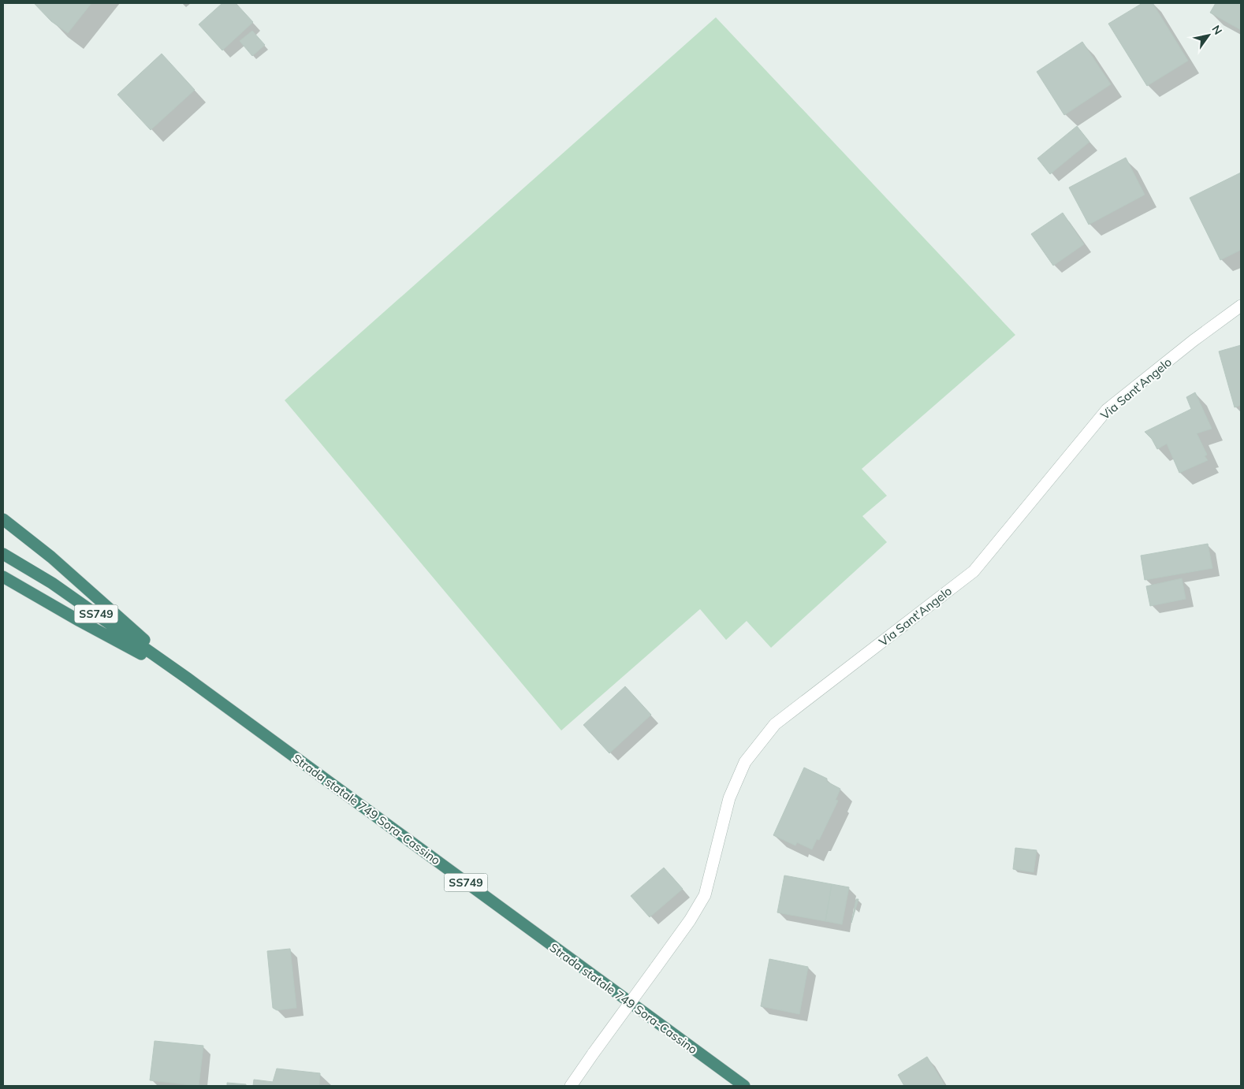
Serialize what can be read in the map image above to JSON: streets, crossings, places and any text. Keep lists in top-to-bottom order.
{
  "streets": {
    "highway": ["SS749", "Strada statale 749 Sora-Cassino"],
    "street": ["Via Sant'Angelo"]
  },
  "north": "top right"
}
